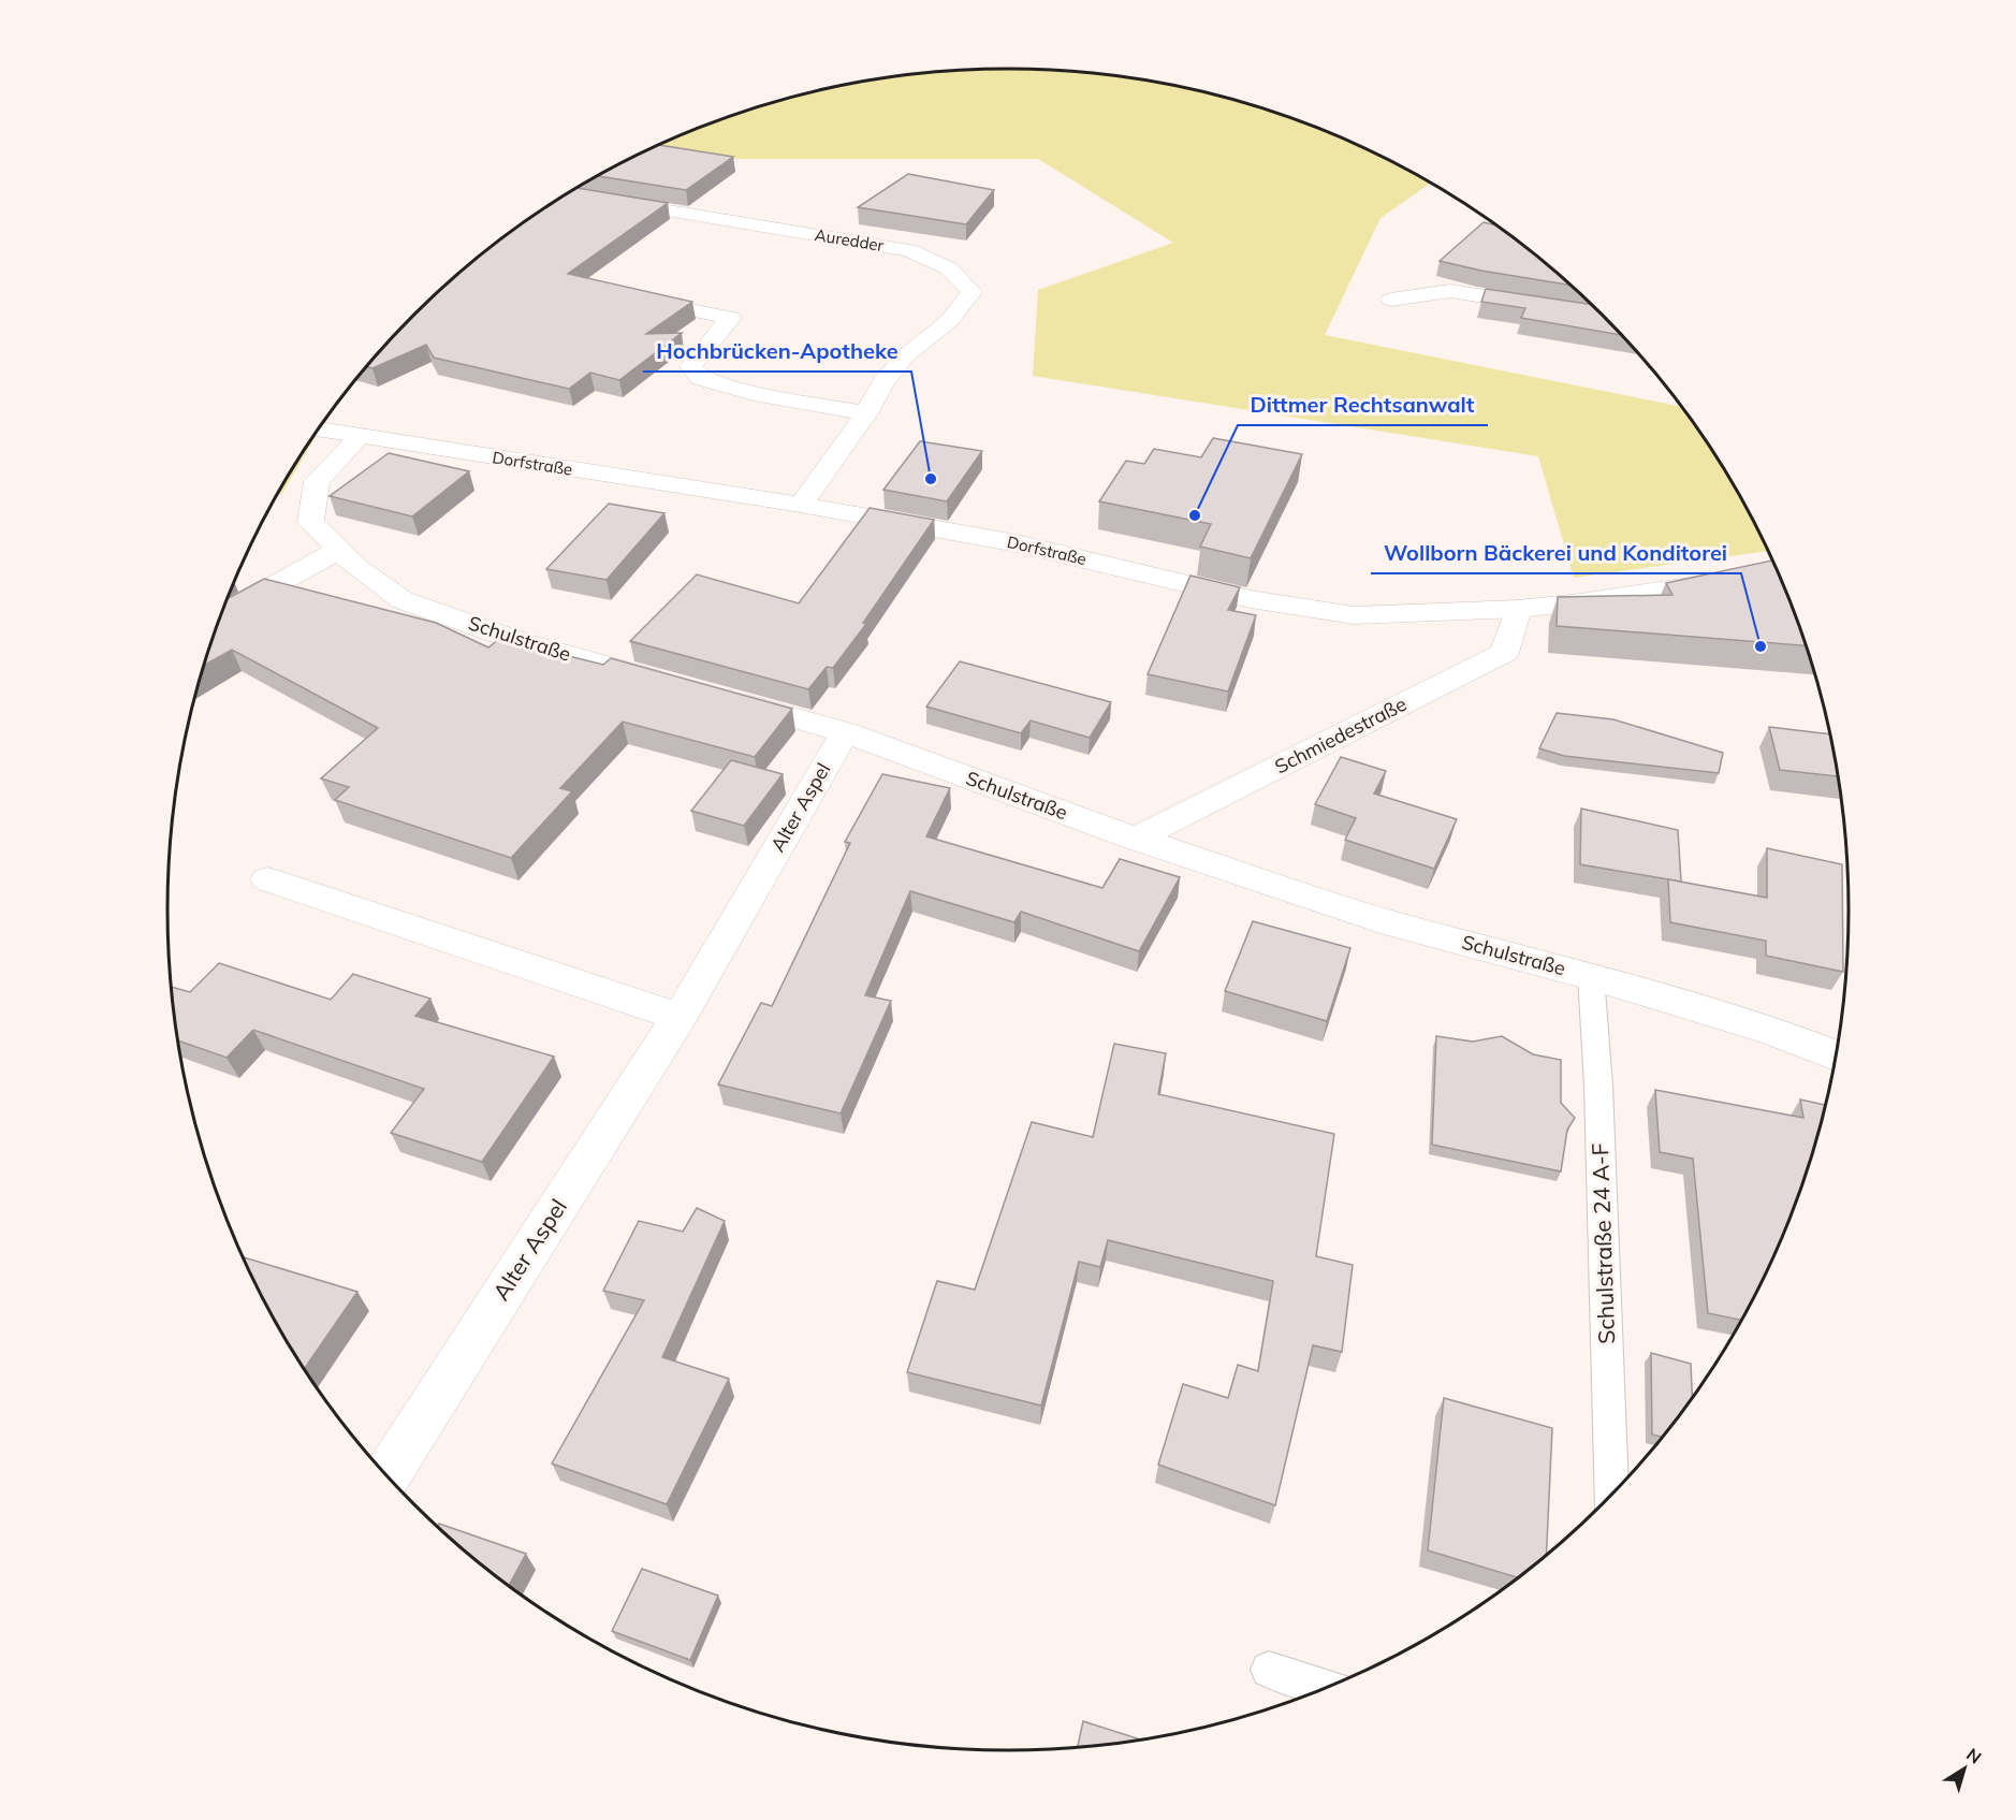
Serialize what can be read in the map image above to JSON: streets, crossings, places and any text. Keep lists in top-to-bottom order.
{
  "streets": {
    "street": [
      "Auredder",
      "Dorfstraße",
      "Schulstraße",
      "Schmiedestraße",
      "Alter Aspel"
    ],
    "lane": ["Schulstraße 24 A-F"]
  },
  "crossings": [
    ["Auredder", "Dorfstraße"],
    ["Dorfstraße", "Schulstraße"],
    ["Dorfstraße", "Schmiedestraße"],
    ["Schulstraße", "Schmiedestraße"],
    ["Schulstraße", "Alter Aspel"],
    ["Schulstraße", "Schulstraße 24 A-F"]
  ],
  "places": ["Hochbrücken-Apotheke", "Dittmer Rechtsanwalt", "Wollborn Bäckerei und Konditorei"],
  "north": "top right"
}
